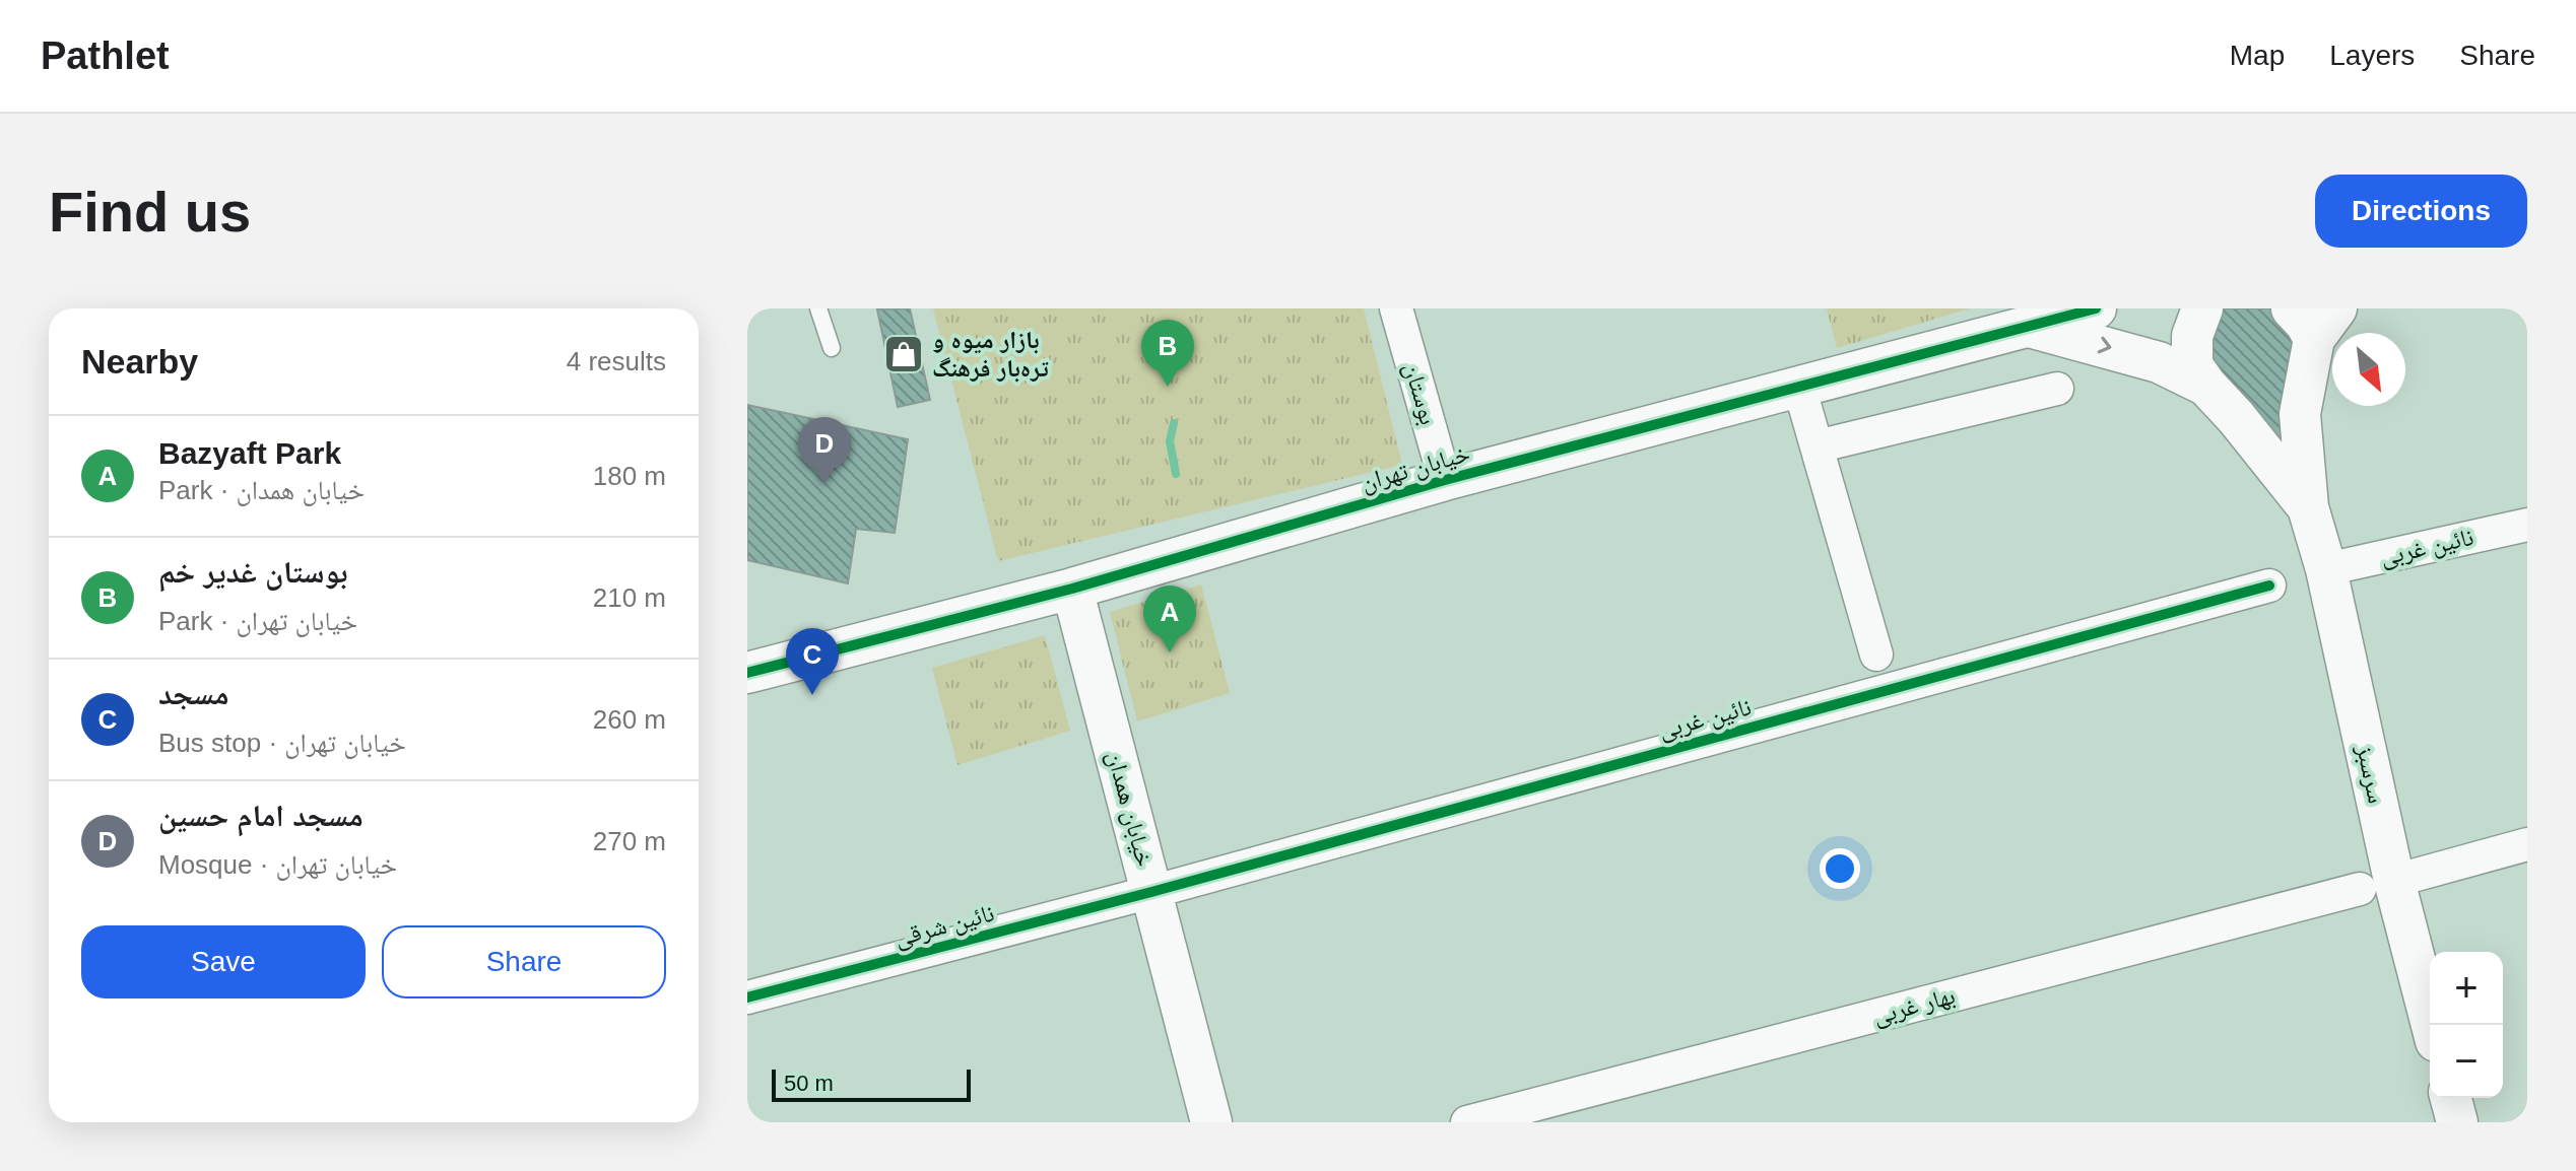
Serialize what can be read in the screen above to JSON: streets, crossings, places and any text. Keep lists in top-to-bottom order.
{
  "streets": {
    "street": [
      "بوستان",
      "خیابان تهران",
      "نائین غربی",
      "سرسبز",
      "خیابان همدان",
      "نائین شرقی",
      "بهار غربی"
    ]
  },
  "crossings": [
    ["بوستان", "خیابان تهران"],
    ["خیابان تهران", "خیابان همدان"],
    ["نائین غربی", "سرسبز"],
    ["نائین غربی", "خیابان همدان"],
    ["نائین غربی", "نائین شرقی"],
    ["سرسبز", "بهار غربی"],
    ["خیابان همدان", "نائین شرقی"]
  ],
  "places": {
    "shop": ["بازار میوه و تره‌بار فرهنگ"]
  },
  "scale_bar": "50 m",
  "north": "bottom right",
  "page": {
    "header": "Pathlet",
    "nav": ["Map", "Layers", "Share"],
    "buttons": [
      "Directions",
      ["Save", "Share"]
    ],
    "title": "Find us",
    "heading": ["Nearby", "4 results"],
    "pins": [
      "B",
      "D",
      "A",
      "C"
    ],
    "list": [
      {
        "mark": "A",
        "name": "Bazyaft Park",
        "note": "Park · خیابان همدان",
        "value": "180 m"
      },
      {
        "mark": "B",
        "name": "بوستان غدیر خم",
        "note": "Park · خیابان تهران",
        "value": "210 m"
      },
      {
        "mark": "C",
        "name": "مسجد",
        "note": "Bus stop · خیابان تهران",
        "value": "260 m"
      },
      {
        "mark": "D",
        "name": "مسجد امام حسین",
        "note": "Mosque · خیابان تهران",
        "value": "270 m"
      }
    ],
    "map_buttons": ["+", "−"],
    "scale": "50 m"
  }
}
